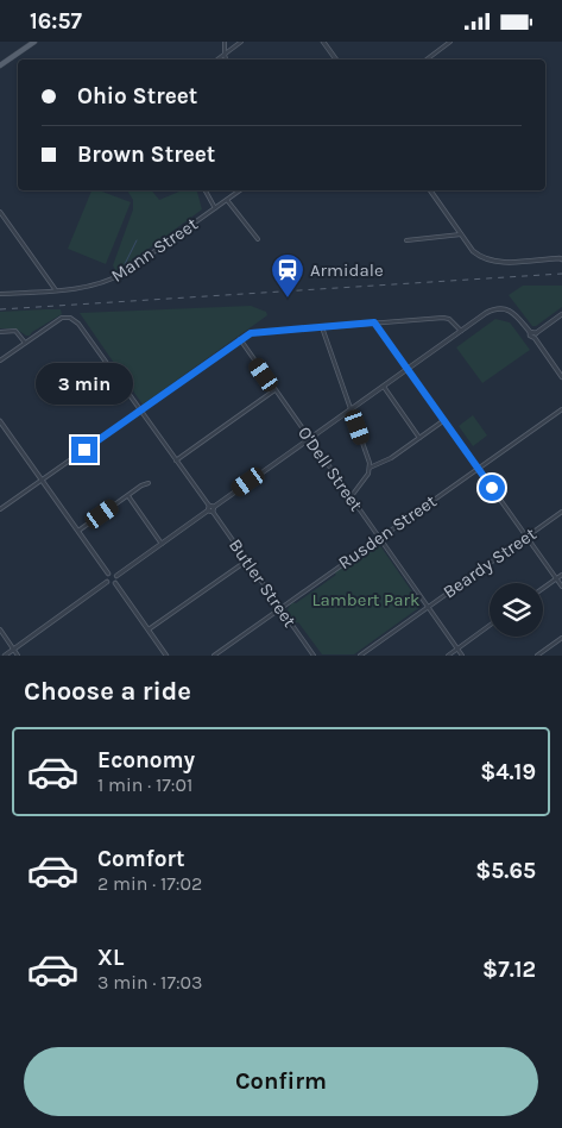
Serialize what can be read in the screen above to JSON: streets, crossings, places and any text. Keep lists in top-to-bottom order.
{
  "streets": {
    "street": [
      "Mann Street",
      "O'Dell Street",
      "Rusden Street",
      "Beardy Street",
      "Butler Street"
    ]
  },
  "crossings": [
    ["O'Dell Street", "Rusden Street"],
    ["O'Dell Street", "Beardy Street"],
    ["Rusden Street", "Butler Street"]
  ],
  "parks": ["Lambert Park"],
  "places": {
    "station": ["Armidale"]
  },
  "page": {
    "status": "16:57",
    "banner": ["Ohio Street", "Brown Street"],
    "bubble": "3 min",
    "heading": "Choose a ride",
    "list": [
      {
        "name": "Economy",
        "note": "1 min · 17:01",
        "value": "$4.19"
      },
      {
        "name": "Comfort",
        "note": "2 min · 17:02",
        "value": "$5.65"
      },
      {
        "name": "XL",
        "note": "3 min · 17:03",
        "value": "$7.12"
      }
    ],
    "buttons": "Confirm"
  }
}
